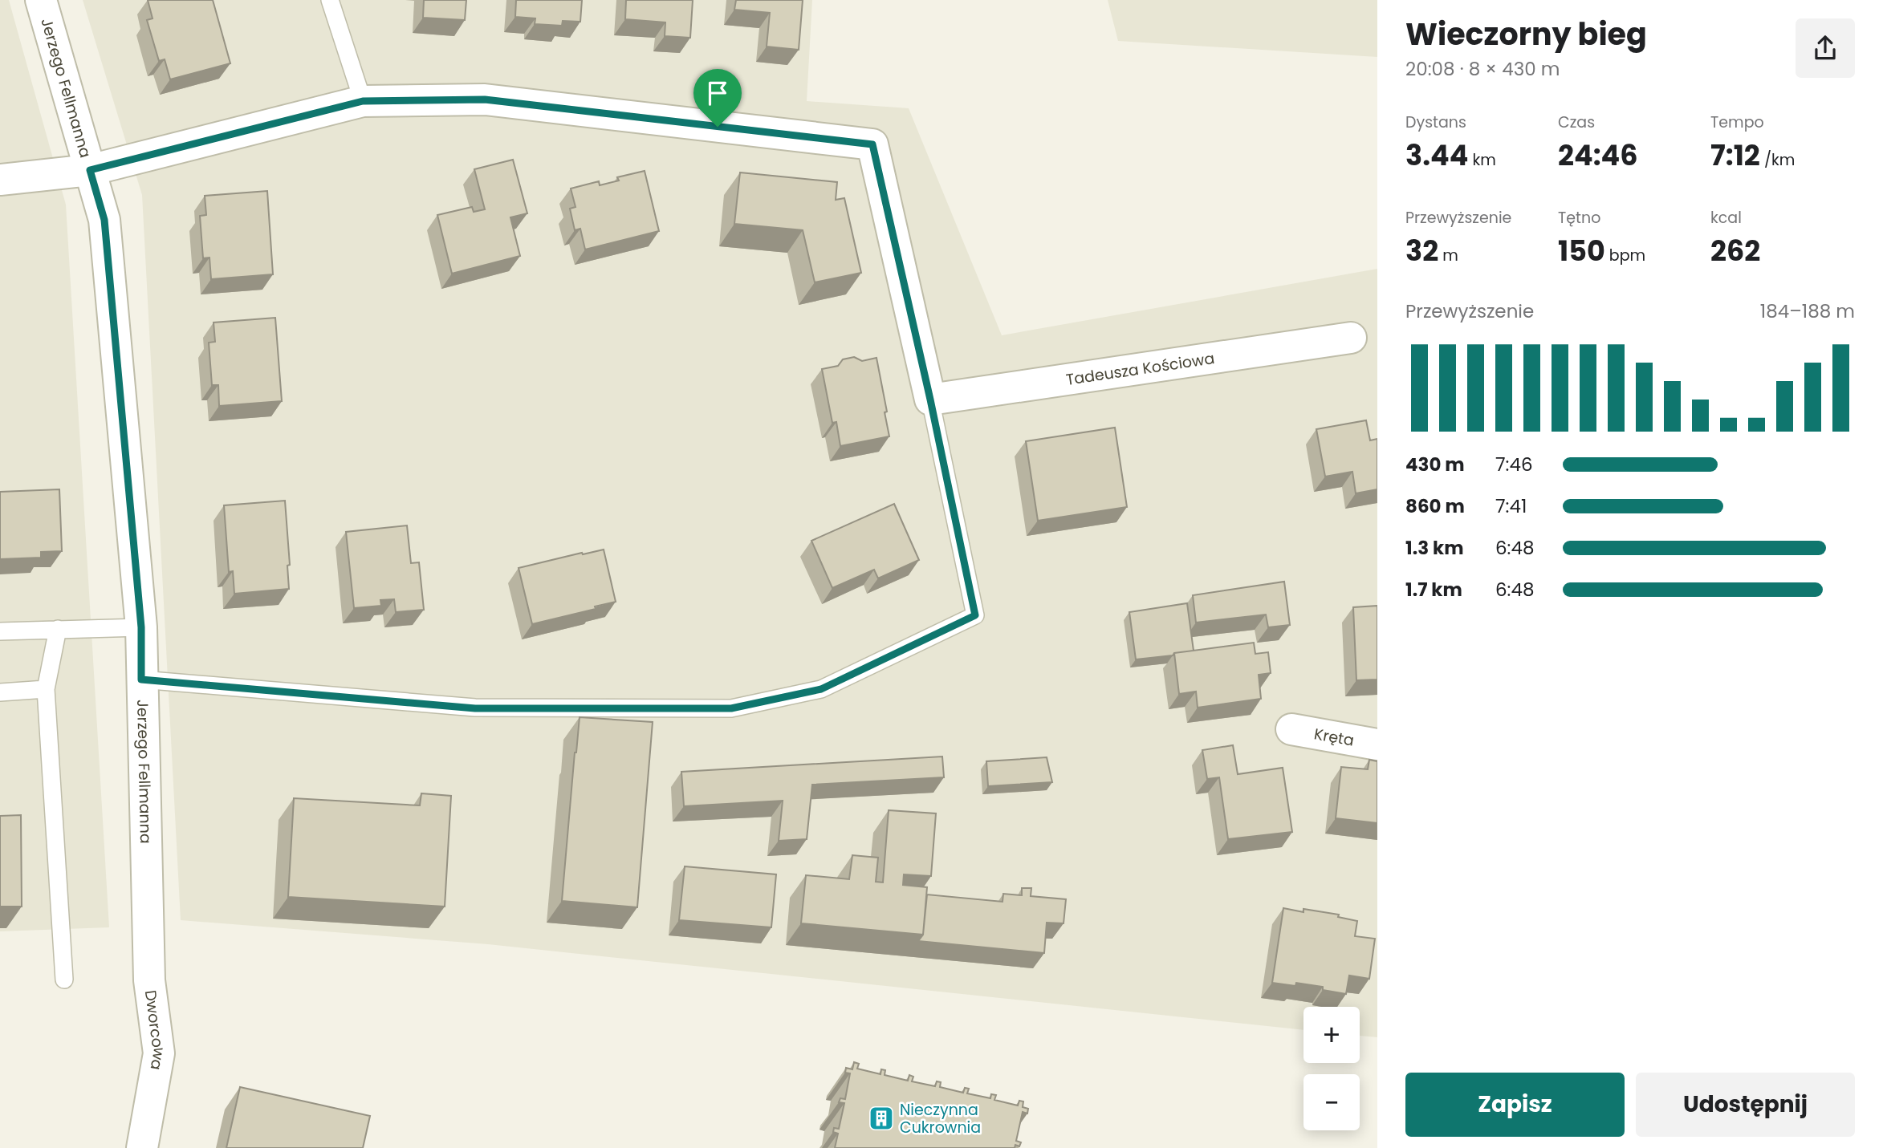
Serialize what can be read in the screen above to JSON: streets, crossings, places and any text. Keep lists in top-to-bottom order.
{
  "streets": {
    "street": [
      "Jerzego Fellmanna",
      "Tadeusza Kościowa",
      "Kręta",
      "Dworcowa"
    ]
  },
  "crossings": [
    ["Jerzego Fellmanna", "Dworcowa"]
  ],
  "places": {
    "building": ["Nieczynna Cukrownia"]
  },
  "page": {
    "heading": ["Wieczorny bieg", "20:08 · 8 × 430 m"],
    "stats": [
      ["Dystans", "3.44 km"],
      ["Czas", "24:46"],
      ["Tempo", "7:12 /km"],
      ["Przewyższenie", "32 m"],
      ["Tętno", "150 bpm"],
      ["kcal", "262"]
    ],
    "chart": ["Przewyższenie", "184–188 m"],
    "list": [
      {
        "name": "430 m",
        "note": "7:46"
      },
      {
        "name": "860 m",
        "note": "7:41"
      },
      {
        "name": "1.3 km",
        "note": "6:48"
      },
      {
        "name": "1.7 km",
        "note": "6:48"
      }
    ],
    "map_buttons": ["+", "−"],
    "buttons": ["Zapisz", "Udostępnij"]
  }
}
